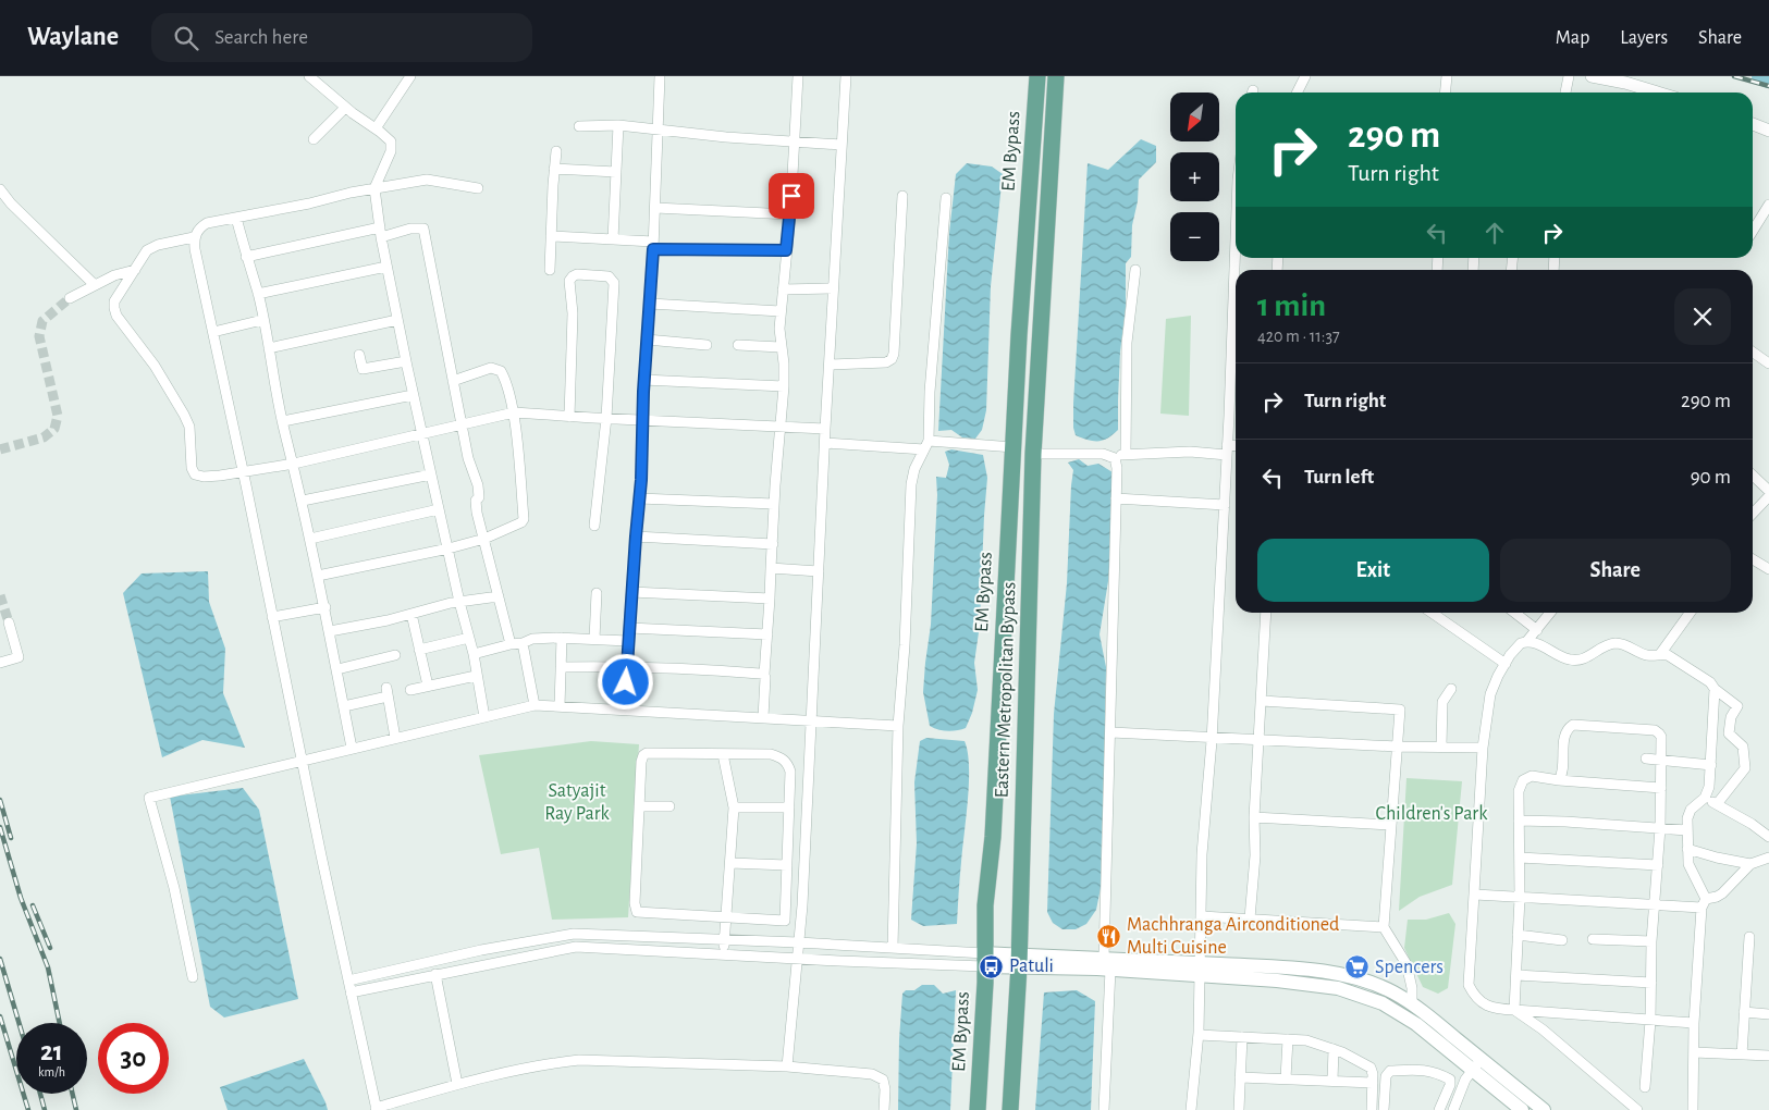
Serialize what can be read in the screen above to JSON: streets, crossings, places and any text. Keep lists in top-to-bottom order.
{
  "streets": {
    "main road": ["EM Bypass", "Eastern Metropolitan Bypass"]
  },
  "parks": ["Satyajit Ray Park", "Children's Park"],
  "places": {
    "restaurant": ["Machhranga Airconditioned Multi Cuisine"],
    "bus stop": ["Patuli"],
    "supermarket": ["Spencers"]
  },
  "north": "bottom left",
  "page": {
    "header": "Waylane",
    "search": "Search here",
    "nav": ["Map", "Layers", "Share"],
    "map_buttons": ["+", "−"],
    "turn": ["290 m", "Turn right"],
    "heading": ["1 min", "420 m · 11:37"],
    "list": [
      {
        "name": "Turn right",
        "value": "290 m"
      },
      {
        "name": "Turn left",
        "value": "90 m"
      }
    ],
    "buttons": ["Exit", "Share"],
    "speed": "21 km/h",
    "limit": "30"
  }
}
